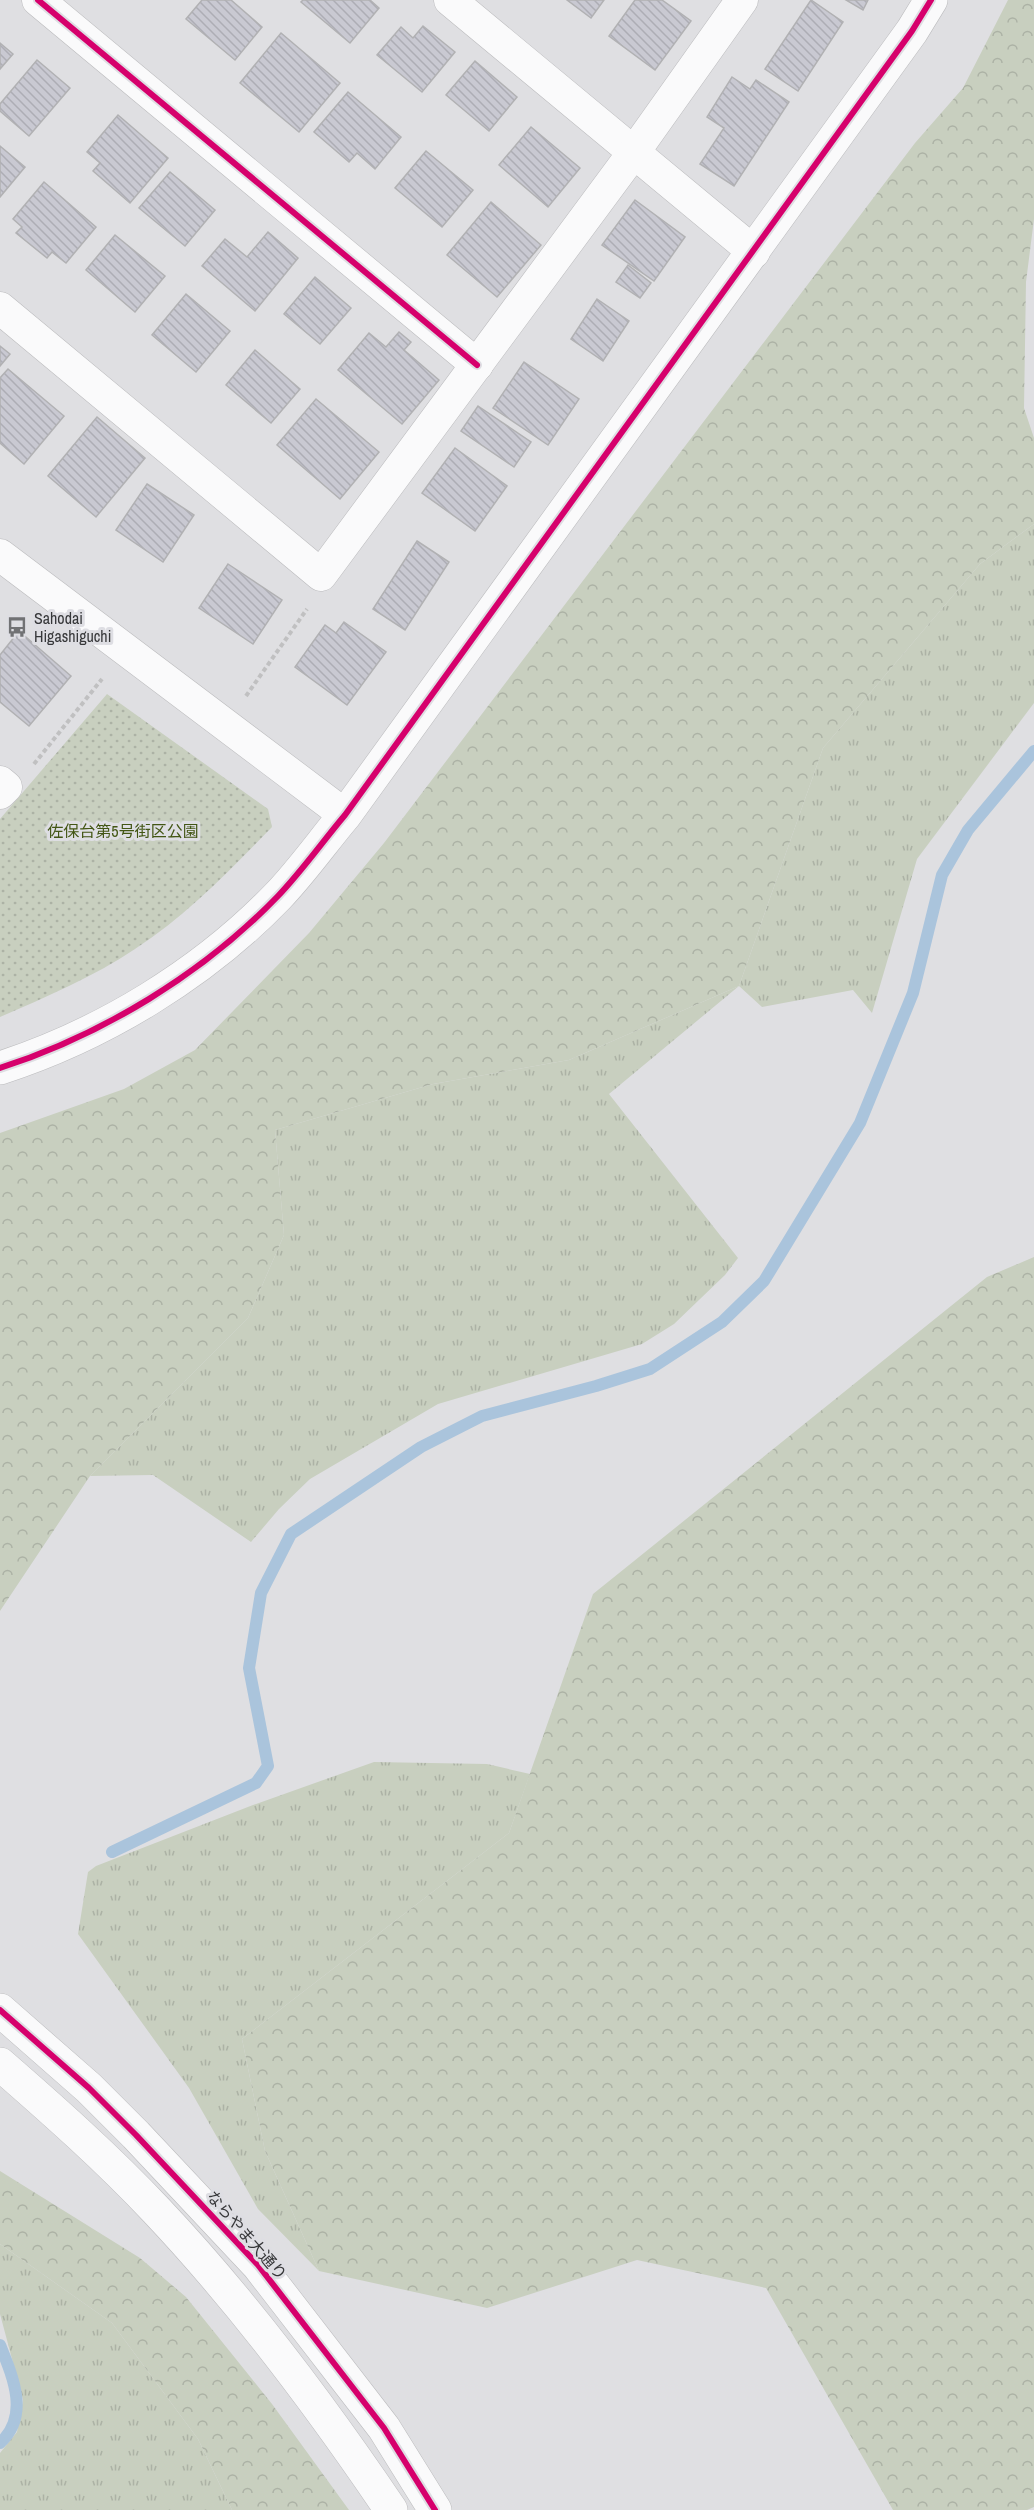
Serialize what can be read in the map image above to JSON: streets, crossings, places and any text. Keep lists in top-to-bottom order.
{
  "streets": {
    "street": ["ならやま大通り"]
  },
  "parks": ["佐保台第5号街区公園"],
  "places": {
    "bus stop": ["Sahodai Higashiguchi"]
  }
}
